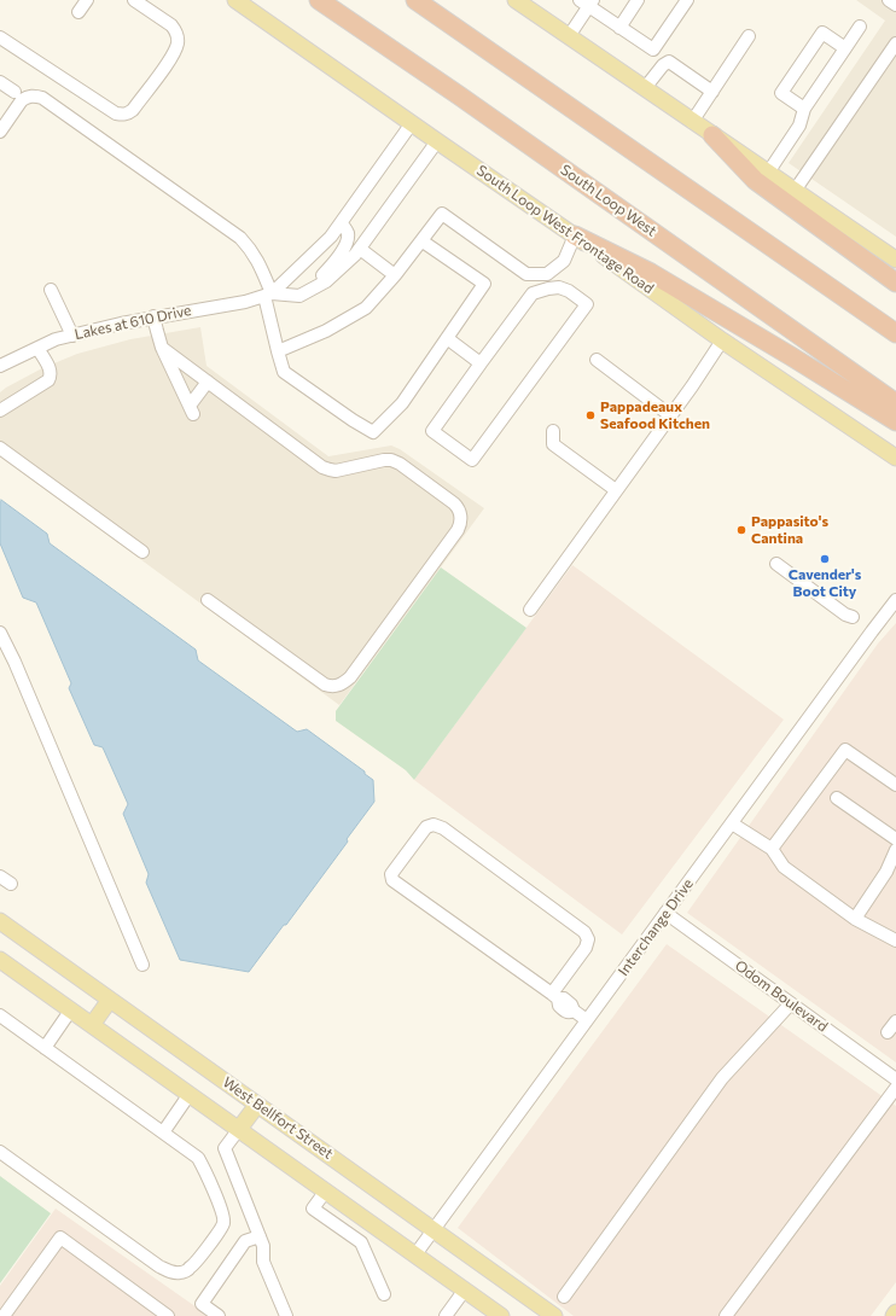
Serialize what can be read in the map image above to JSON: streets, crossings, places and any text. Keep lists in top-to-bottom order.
{
  "streets": {
    "highway": ["South Loop West"],
    "main road": ["South Loop West Frontage Road", "West Bellfort Street"],
    "street": ["Lakes at 610 Drive", "Interchange Drive", "Odom Boulevard"]
  },
  "crossings": [
    ["South Loop West Frontage Road", "Lakes at 610 Drive"],
    ["Interchange Drive", "Odom Boulevard"],
    ["Interchange Drive", "West Bellfort Street"]
  ],
  "places": ["Pappadeaux Seafood Kitchen", "Pappasito's Cantina", "Cavender's Boot City"]
}
